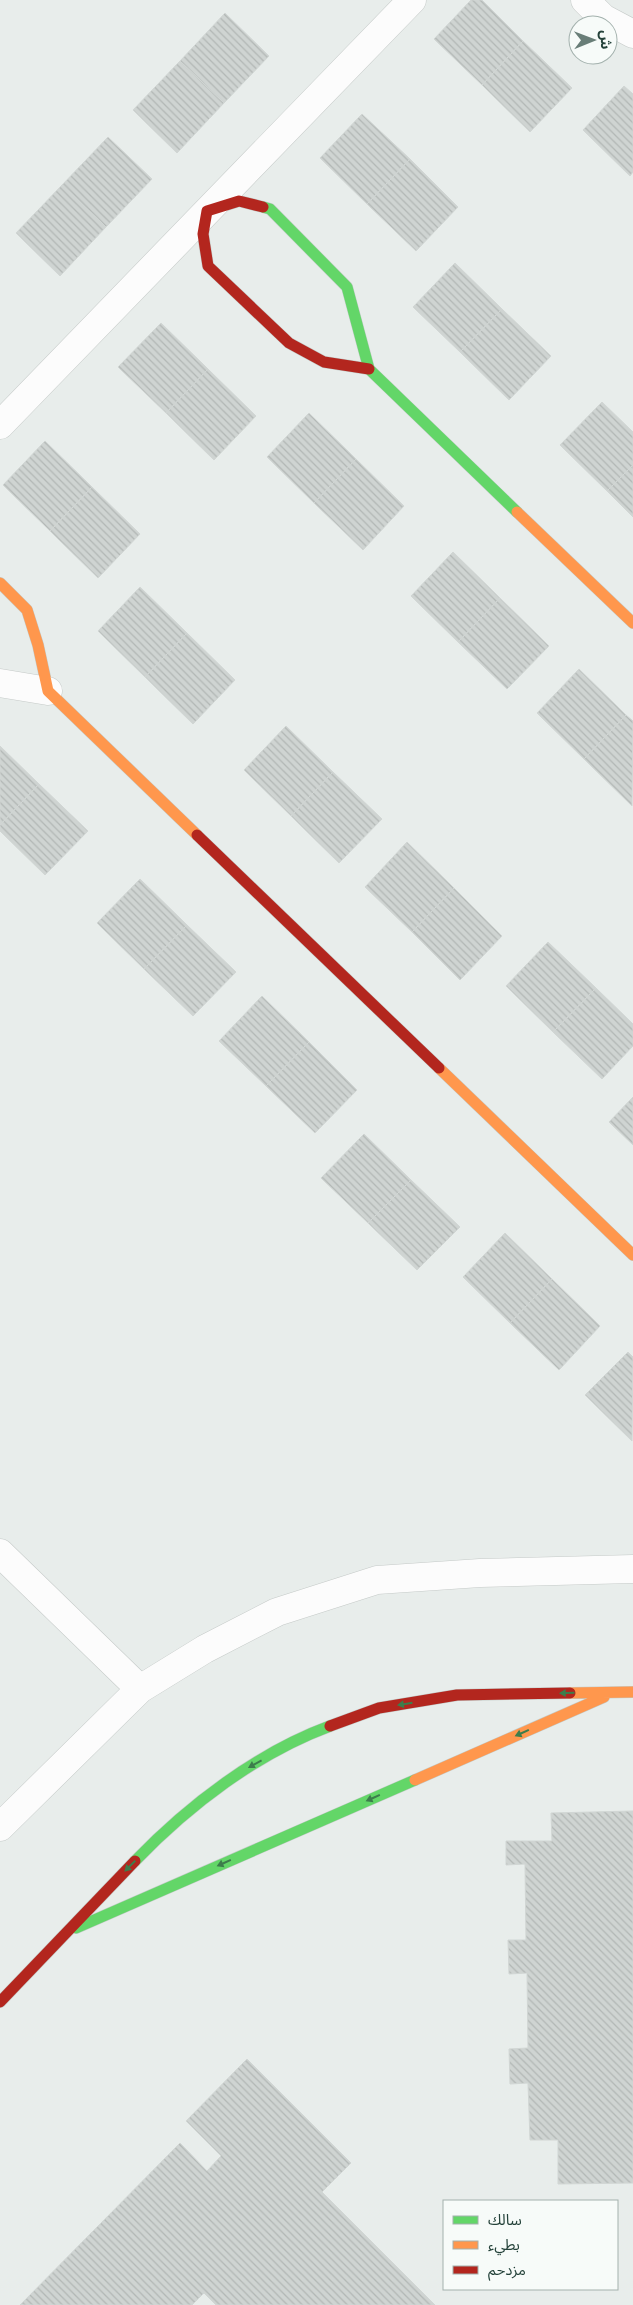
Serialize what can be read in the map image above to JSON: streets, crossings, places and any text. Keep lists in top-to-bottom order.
{
  "legend": ["سالك", "بطيء", "مزدحم"],
  "north": "right"
}
